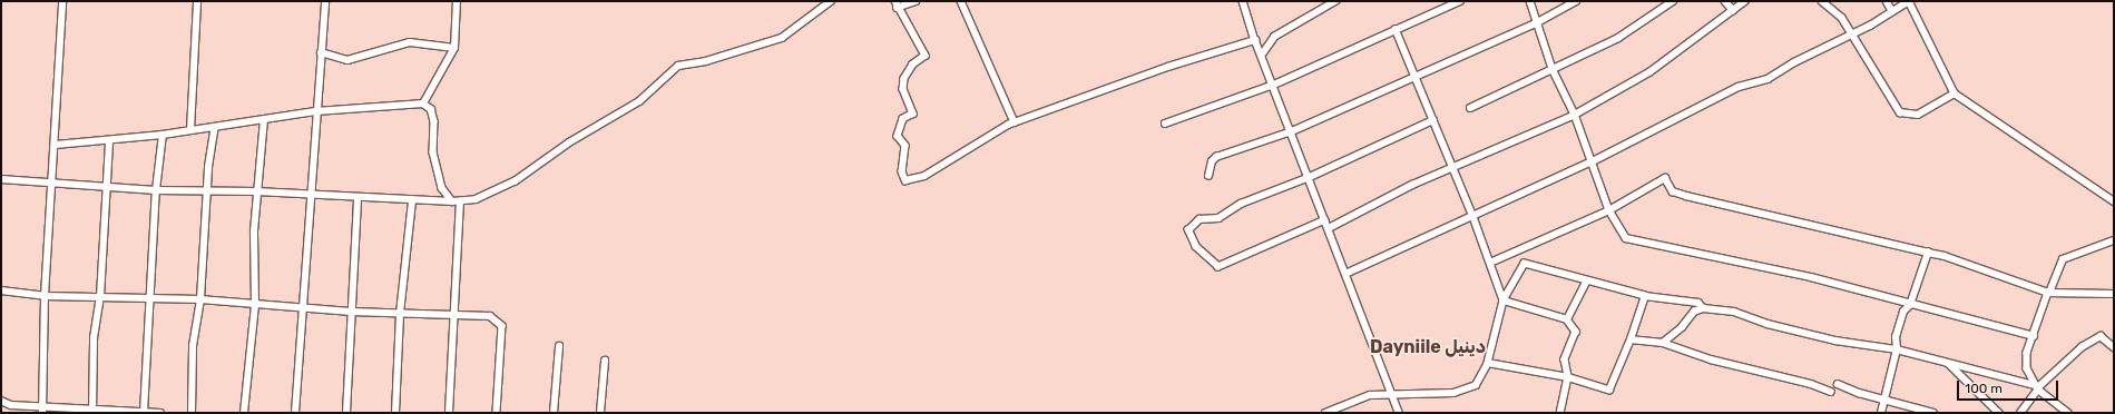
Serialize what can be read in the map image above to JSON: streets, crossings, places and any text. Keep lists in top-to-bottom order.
{
  "districts": ["Dayniile دينيل"],
  "scale_bar": "100 m"
}
